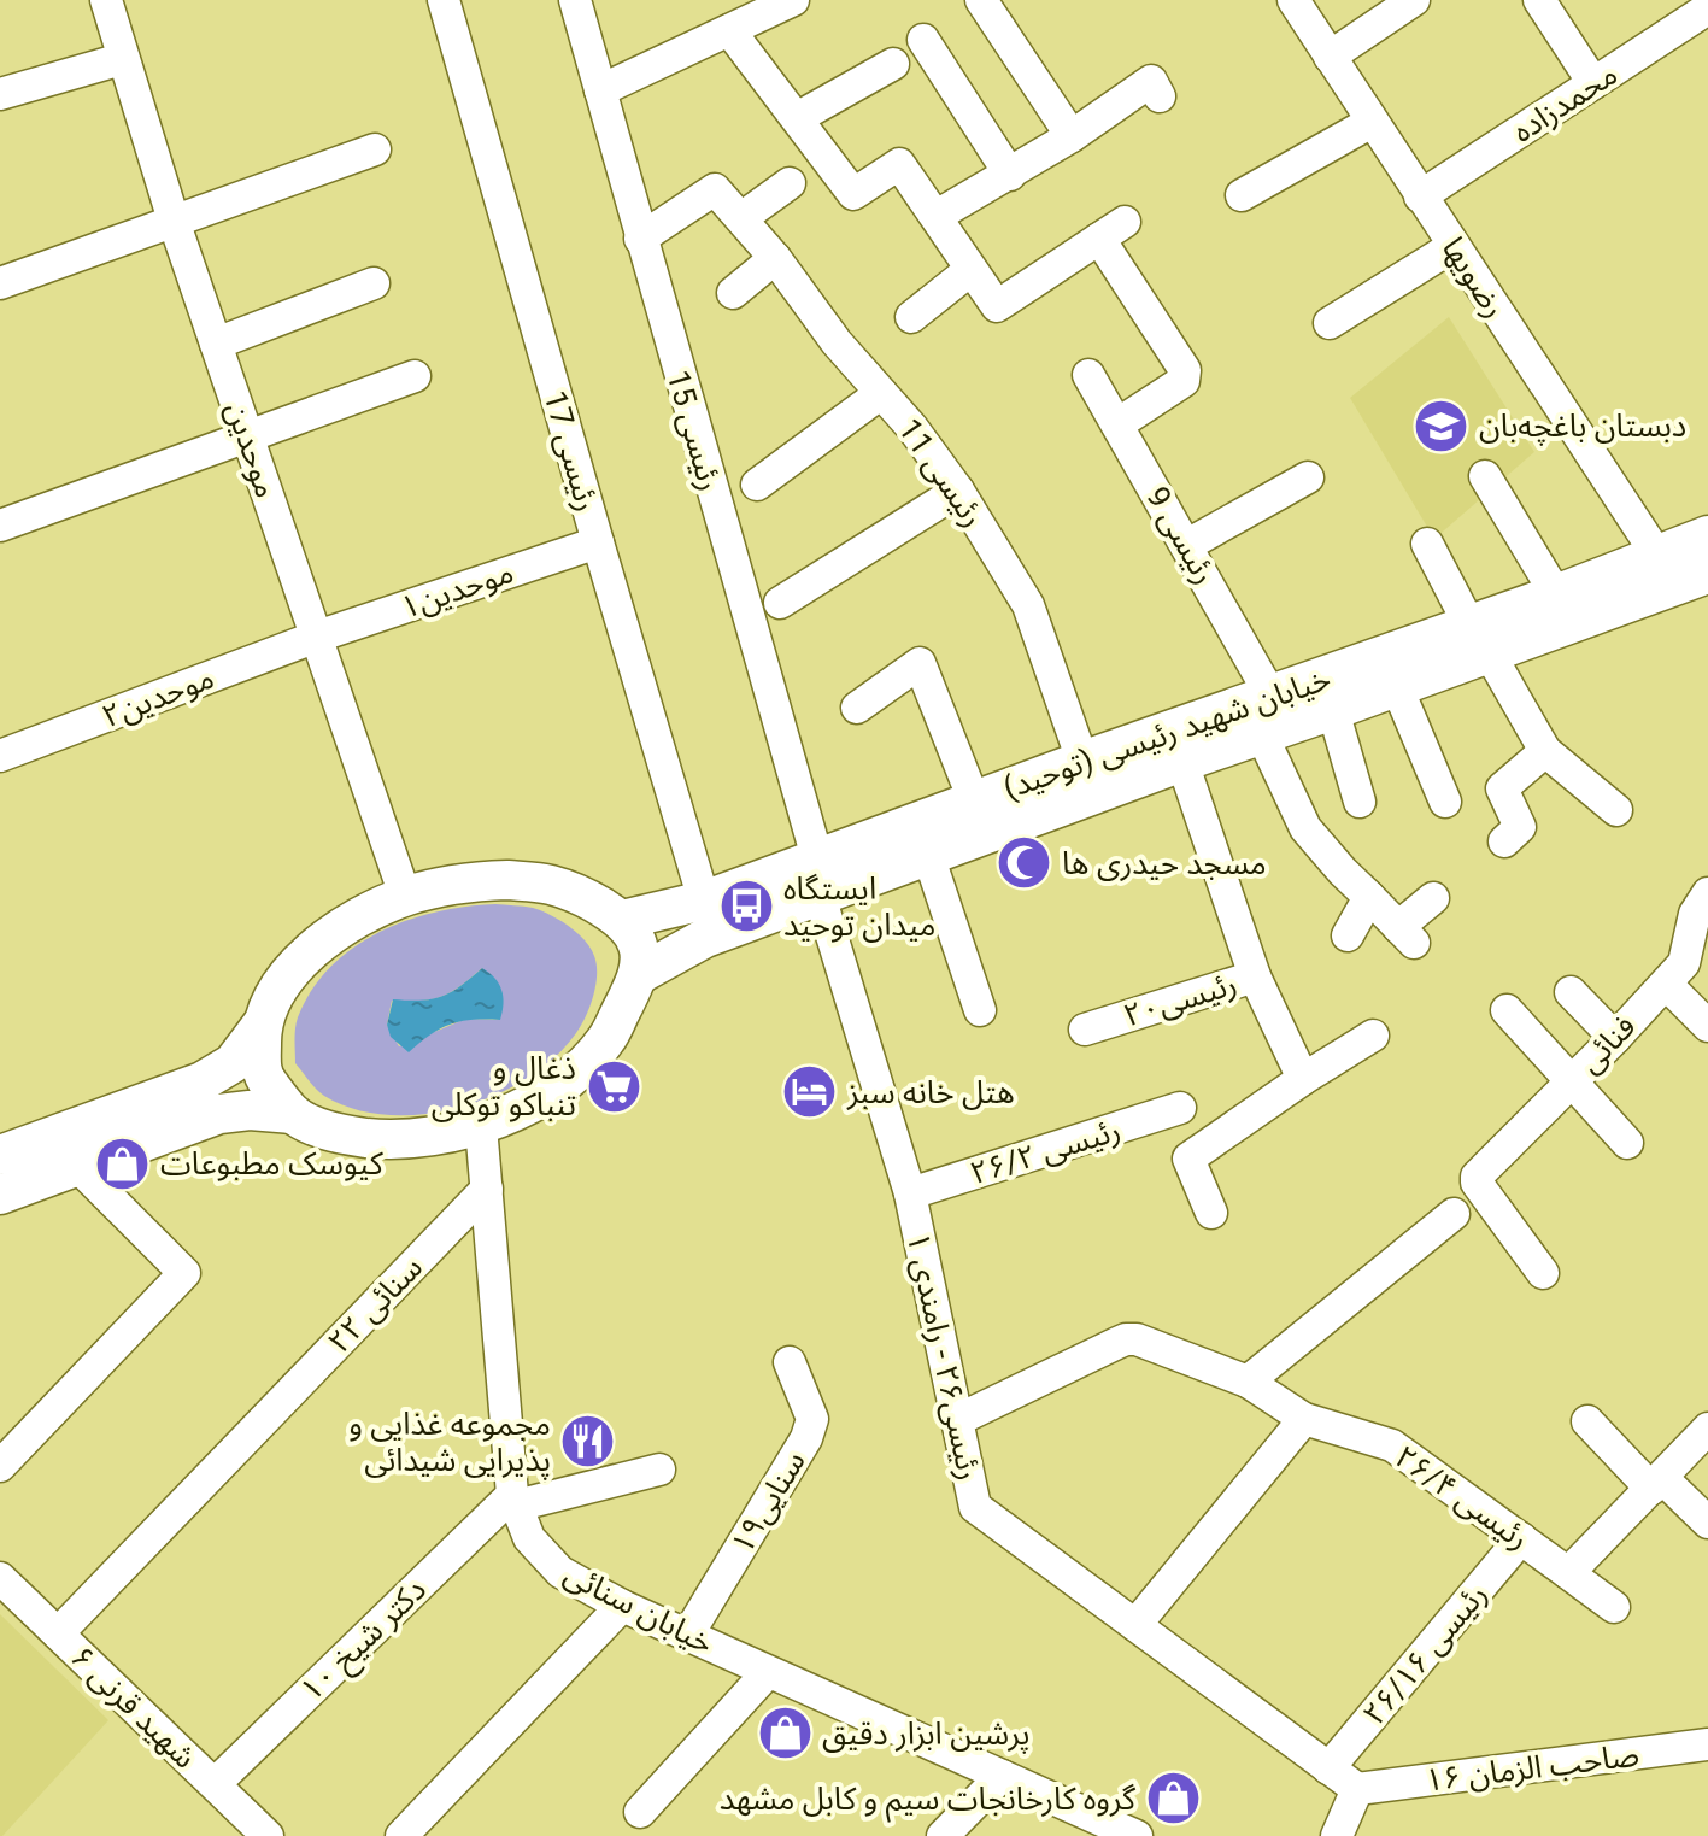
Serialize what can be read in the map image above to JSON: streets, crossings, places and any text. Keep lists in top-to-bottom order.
{
  "streets": {
    "main road": ["خیابان شهید رئیسی (توحید)"],
    "street": [
      "محمدزاده",
      "رضویها",
      "رئیسی 15",
      "موحدین",
      "رئیسی 17",
      "رئیسی 11",
      "رئیسی 9",
      "موحدین۱",
      "موحدین۲",
      "رئیسی۲۰",
      "فنائی",
      "رئیسی ۲۶/۲",
      "سنائی ۲۲",
      "رئیسی۲۶ - رامندی ۱",
      "رئیسی ۲۶/۴",
      "سنایی۱۹",
      "خیابان سنائی",
      "دکتر شیخ ۱۰",
      "رئیسی ۲۶/۱۶",
      "شهید قرنی ۶",
      "صاحب الزمان ۱۶"
    ]
  },
  "crossings": [
    ["محمدزاده", "رضویها"],
    ["رضویها", "خیابان شهید رئیسی (توحید)"],
    ["رئیسی 15", "رئیسی 11"],
    ["رئیسی 15", "خیابان شهید رئیسی (توحید)"],
    ["رئیسی 15", "رئیسی۲۶ - رامندی ۱"],
    ["موحدین", "موحدین۱"],
    ["موحدین", "موحدین۲"],
    ["موحدین", "خیابان شهید رئیسی (توحید)"],
    ["موحدین", "خیابان سنائی"],
    ["رئیسی 17", "موحدین۱"],
    ["رئیسی 17", "خیابان شهید رئیسی (توحید)"],
    ["رئیسی 11", "خیابان شهید رئیسی (توحید)"],
    ["رئیسی 9", "خیابان شهید رئیسی (توحید)"],
    ["موحدین۱", "موحدین۲"],
    ["خیابان شهید رئیسی (توحید)", "رئیسی۲۶ - رامندی ۱"],
    ["خیابان شهید رئیسی (توحید)", "خیابان سنائی"],
    ["رئیسی ۲۶/۲", "رئیسی۲۶ - رامندی ۱"],
    ["سنائی ۲۲", "خیابان سنائی"],
    ["سنائی ۲۲", "شهید قرنی ۶"],
    ["رئیسی۲۶ - رامندی ۱", "رئیسی ۲۶/۴"],
    ["رئیسی۲۶ - رامندی ۱", "رئیسی ۲۶/۱۶"],
    ["رئیسی۲۶ - رامندی ۱", "صاحب الزمان ۱۶"],
    ["رئیسی ۲۶/۴", "رئیسی ۲۶/۱۶"],
    ["سنایی۱۹", "خیابان سنائی"],
    ["خیابان سنائی", "دکتر شیخ ۱۰"],
    ["دکتر شیخ ۱۰", "شهید قرنی ۶"]
  ],
  "places": {
    "school or university": ["دبستان باغچه‌بان"],
    "mosque": ["مسجد حیدری ها"],
    "bus stop": ["ایستگاه میدان توحید"],
    "supermarket": ["ذغال و تنباکو توکلی"],
    "hotel": ["هتل خانه سبز"],
    "shop": ["کیوسک مطبوعات", "پرشین ابزار دقیق", "گروه کارخانجات سیم و کابل مشهد"],
    "restaurant": ["مجموعه غذایی و پذیرایی شیدائی"]
  }
}
